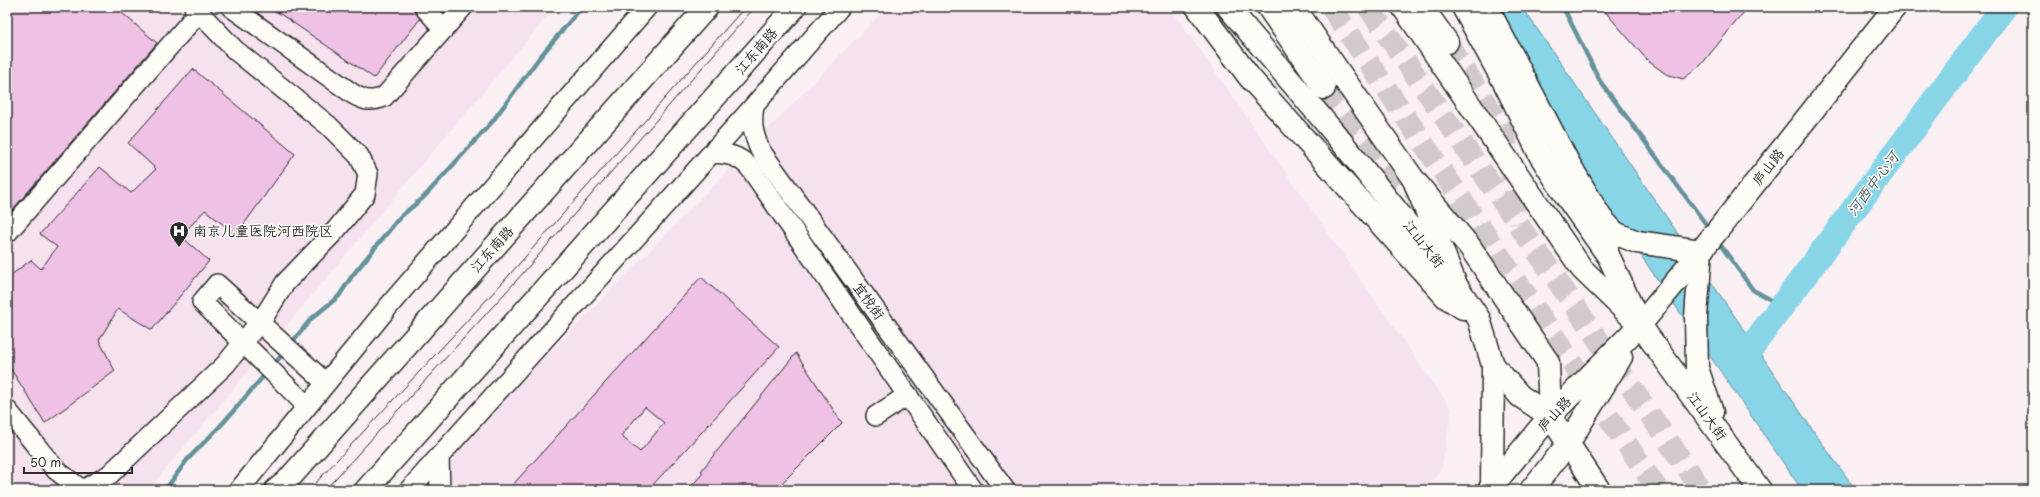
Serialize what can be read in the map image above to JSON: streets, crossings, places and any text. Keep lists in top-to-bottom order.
{
  "streets": {
    "main road": ["江东南路", "庐山路", "江山大街"],
    "street": ["宜悦街"]
  },
  "crossings": [
    ["庐山路", "江山大街"]
  ],
  "water": ["河西中心河"],
  "places": {
    "hospital": ["南京儿童医院河西院区"]
  },
  "scale_bar": "50 m"
}
